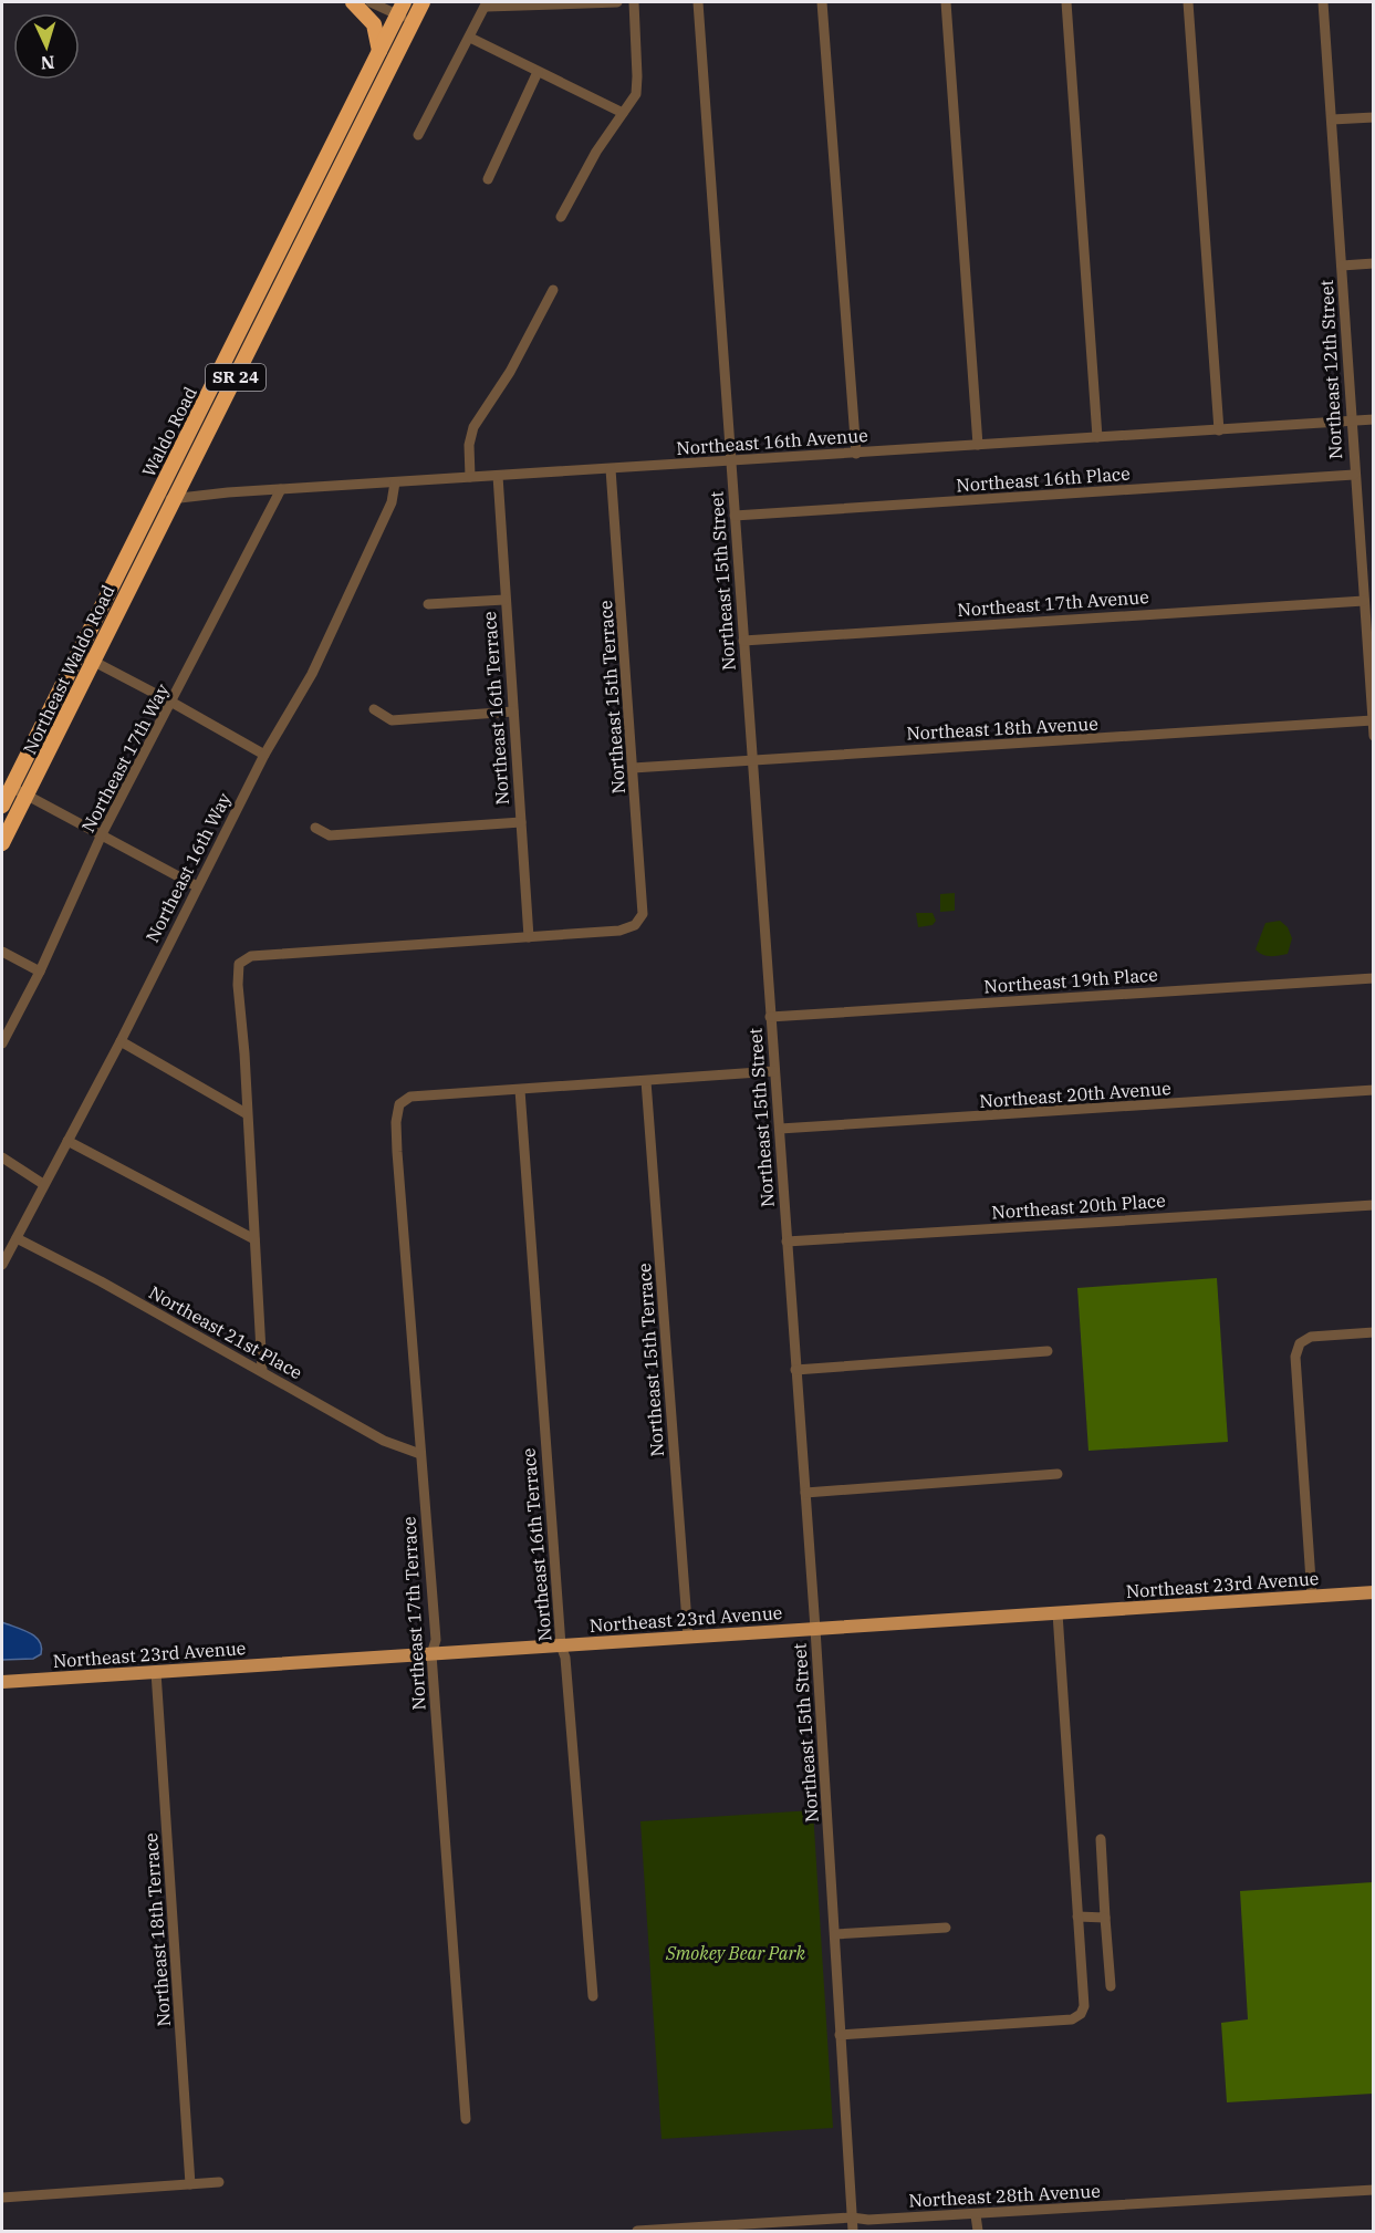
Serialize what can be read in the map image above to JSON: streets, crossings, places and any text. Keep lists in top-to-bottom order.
{
  "streets": {
    "highway": ["SR 24", "Waldo Road", "Northeast Waldo Road"],
    "main road": ["Northeast 23rd Avenue"],
    "street": [
      "Northeast 12th Street",
      "Northeast 16th Avenue",
      "Northeast 16th Place",
      "Northeast 15th Street",
      "Northeast 17th Avenue",
      "Northeast 15th Terrace",
      "Northeast 16th Terrace",
      "Northeast 18th Avenue",
      "Northeast 17th Way",
      "Northeast 16th Way",
      "Northeast 19th Place",
      "Northeast 20th Avenue",
      "Northeast 20th Place",
      "Northeast 21st Place",
      "Northeast 17th Terrace",
      "Northeast 18th Terrace",
      "Northeast 28th Avenue"
    ]
  },
  "crossings": [
    ["Northeast 12th Street", "Northeast 16th Avenue"],
    ["Northeast 12th Street", "Northeast 16th Place"],
    ["Northeast 12th Street", "Northeast 17th Avenue"],
    ["Northeast 12th Street", "Northeast 18th Avenue"],
    ["Waldo Road", "Northeast 16th Avenue"],
    ["Waldo Road", "Northeast Waldo Road"],
    ["Northeast 16th Avenue", "Northeast 15th Street"],
    ["Northeast 16th Avenue", "Northeast 15th Terrace"],
    ["Northeast 16th Avenue", "Northeast 16th Terrace"],
    ["Northeast 16th Avenue", "Northeast 17th Way"],
    ["Northeast 16th Avenue", "Northeast 16th Way"],
    ["Northeast 16th Place", "Northeast 15th Street"],
    ["Northeast 15th Street", "Northeast 17th Avenue"],
    ["Northeast 15th Street", "Northeast 18th Avenue"],
    ["Northeast 15th Street", "Northeast 19th Place"],
    ["Northeast 15th Street", "Northeast 20th Avenue"],
    ["Northeast 15th Street", "Northeast 20th Place"],
    ["Northeast 15th Street", "Northeast 23rd Avenue"],
    ["Northeast 15th Street", "Northeast 28th Avenue"],
    ["Northeast 15th Terrace", "Northeast 16th Terrace"],
    ["Northeast 15th Terrace", "Northeast 18th Avenue"],
    ["Northeast 15th Terrace", "Northeast 23rd Avenue"],
    ["Northeast 16th Terrace", "Northeast 23rd Avenue"],
    ["Northeast 16th Terrace", "Northeast 17th Terrace"],
    ["Northeast 16th Way", "Northeast 21st Place"],
    ["Northeast 21st Place", "Northeast 17th Terrace"],
    ["Northeast 23rd Avenue", "Northeast 17th Terrace"],
    ["Northeast 23rd Avenue", "Northeast 18th Terrace"]
  ],
  "parks": ["Smokey Bear Park"],
  "north": "bottom"
}
